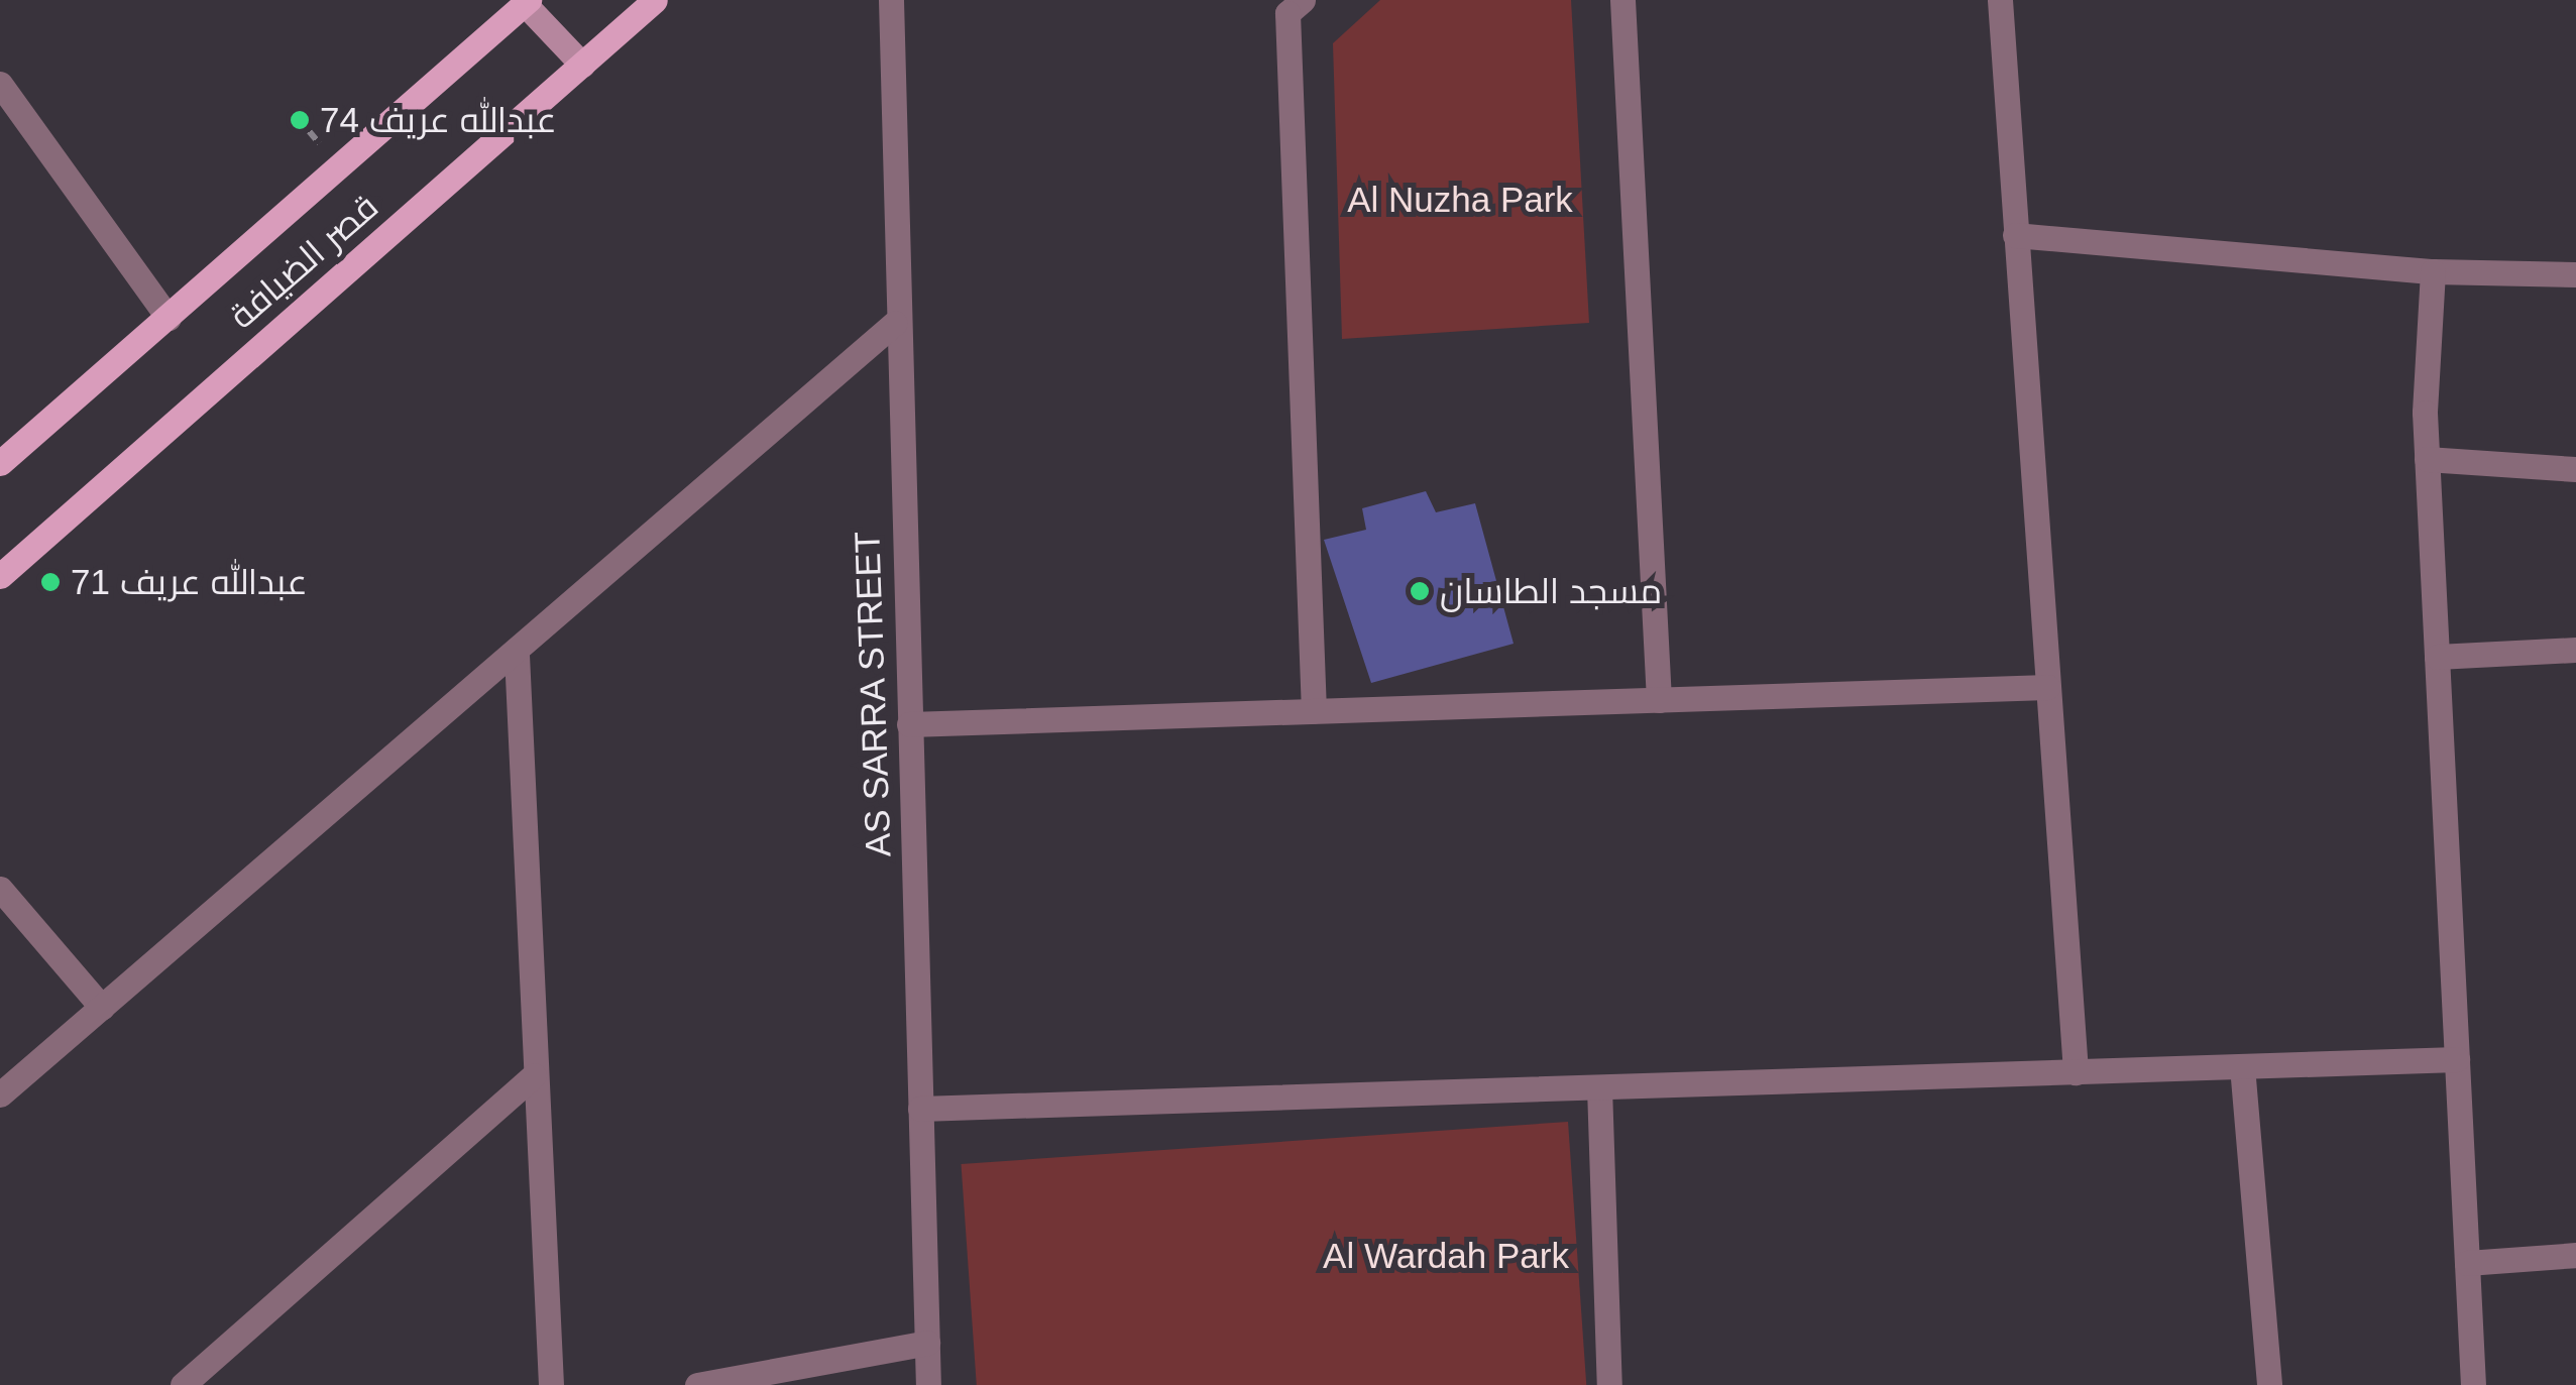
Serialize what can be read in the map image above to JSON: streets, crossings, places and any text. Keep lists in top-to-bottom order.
{
  "streets": {
    "main road": ["قصر الضيافة"],
    "street": ["AS SARRA STREET"]
  },
  "parks": ["Al Nuzha Park", "Al Wardah Park"],
  "places": ["عبدالله عريف 74", "عبدالله عريف 71", "مسجد الطاسان"]
}
